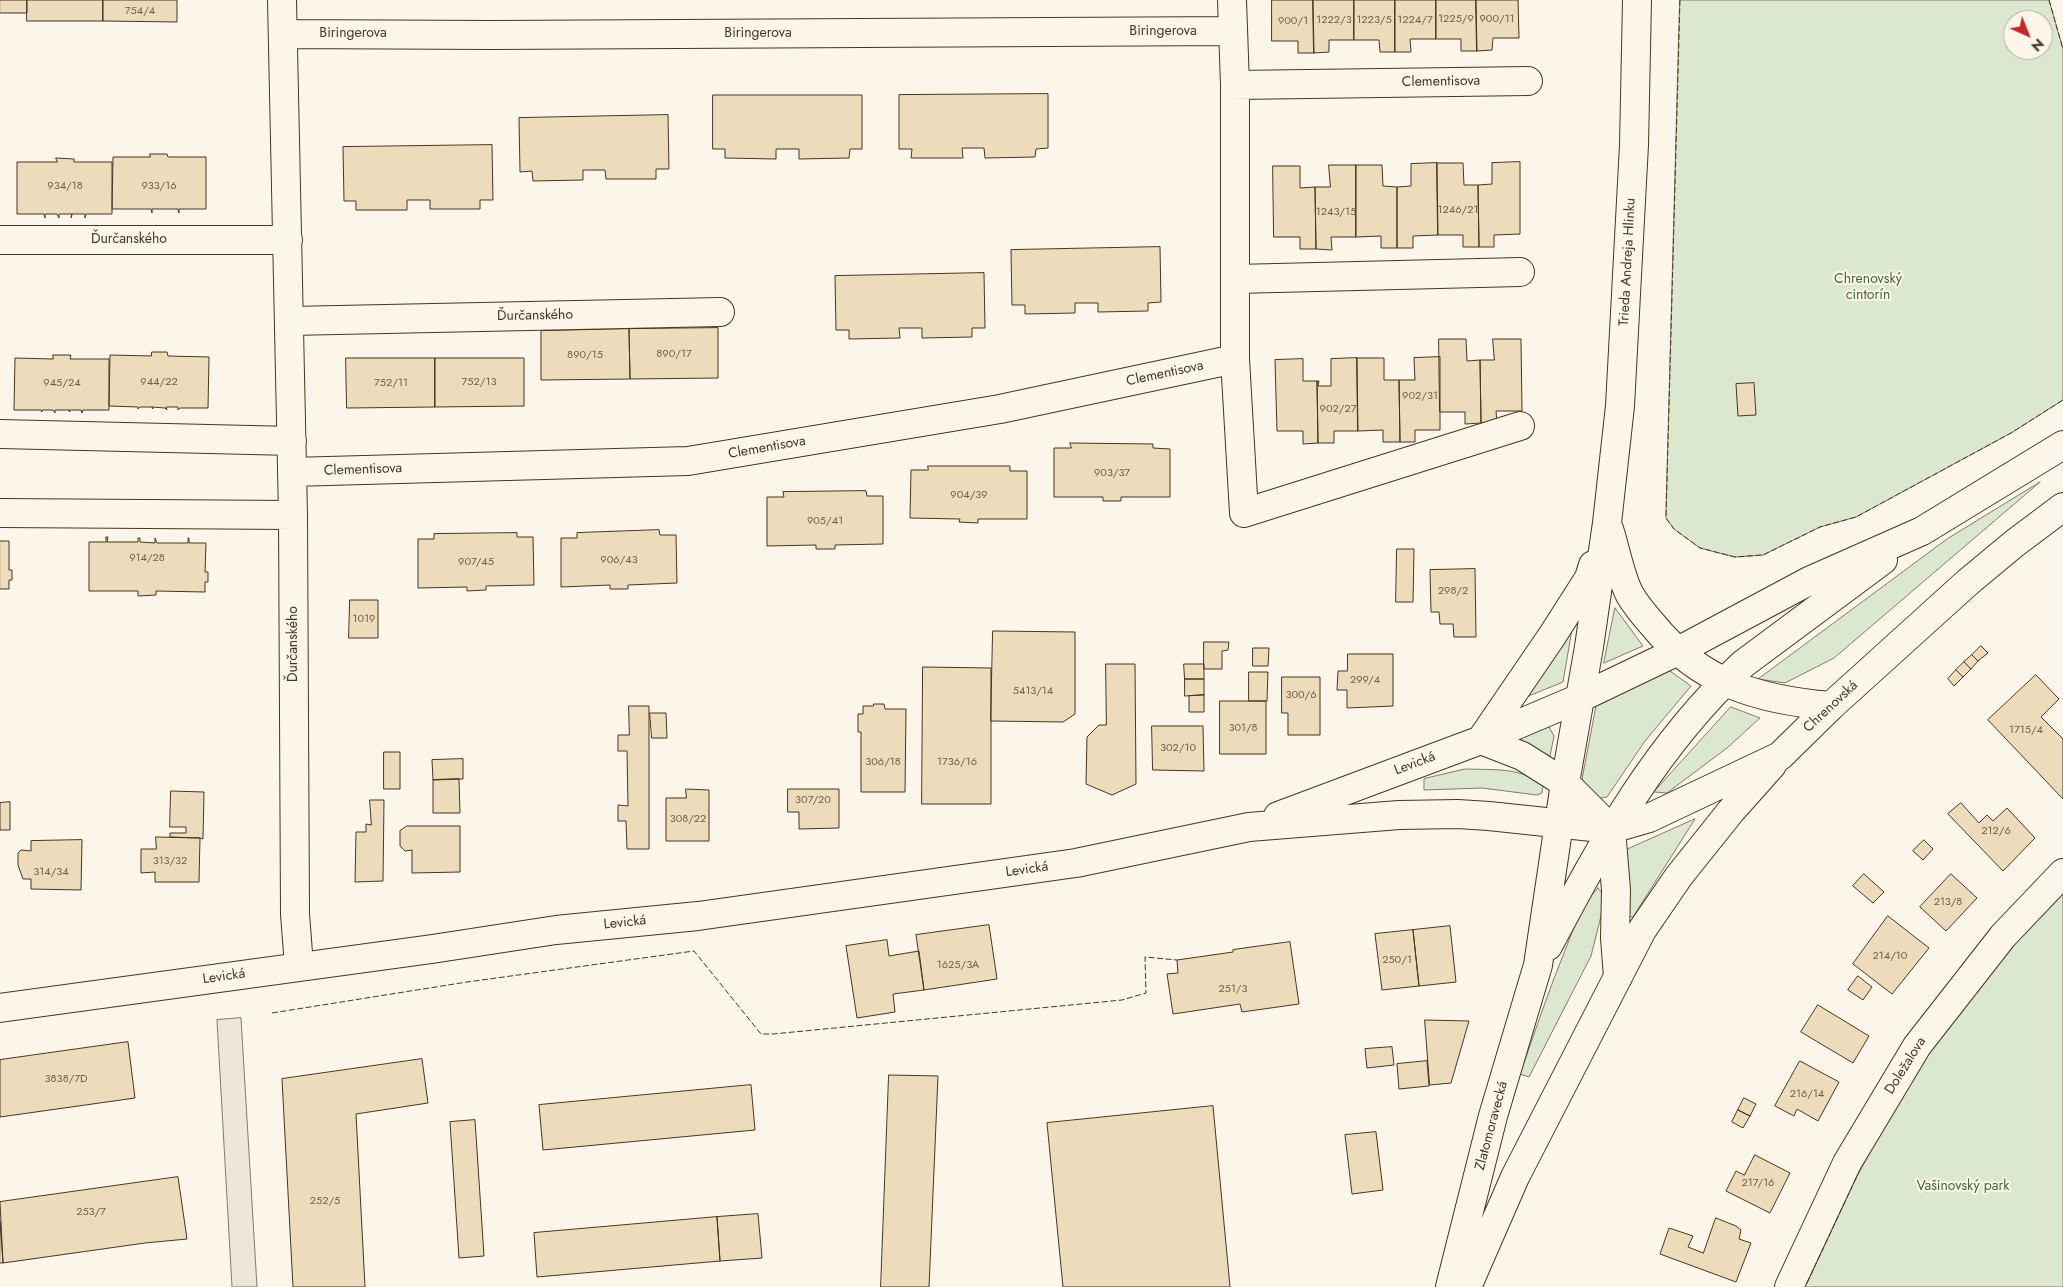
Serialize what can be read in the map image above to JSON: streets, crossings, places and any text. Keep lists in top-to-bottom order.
{
  "streets": {
    "main road": [
      "Biringerova",
      "Clementisova",
      "Ďurčanského",
      "Trieda Andreja Hlinku",
      "Chrenovská",
      "Levická",
      "Doležalova",
      "Zlatomoravecká"
    ]
  },
  "crossings": [
    ["Biringerova", "Ďurčanského"],
    ["Clementisova", "Ďurčanského"],
    ["Ďurčanského", "Levická"],
    ["Chrenovská", "Levická"]
  ],
  "parks": ["Chrenovský cintorín", "Vašinovský park"],
  "house_numbers": [
    "754/4",
    "1225/9",
    "900/11",
    "1222/3",
    "1223/5",
    "1224/7",
    "900/1",
    "934/18",
    "933/16",
    "1246/21",
    "1243/15",
    "890/17",
    "890/15",
    "944/22",
    "752/13",
    "945/24",
    "752/11",
    "902/31",
    "902/27",
    "903/37",
    "904/39",
    "905/41",
    "914/28",
    "906/43",
    "907/45",
    "298/2",
    "1019",
    "299/4",
    "5413/14",
    "300/6",
    "301/8",
    "1715/4",
    "302/10",
    "306/18",
    "1736/16",
    "307/20",
    "308/22",
    "212/6",
    "313/32",
    "314/34",
    "213/8",
    "214/10",
    "250/1",
    "1625/3A",
    "251/3",
    "3838/7D",
    "216/14",
    "217/16",
    "252/5",
    "253/7"
  ],
  "north": "bottom right"
}
